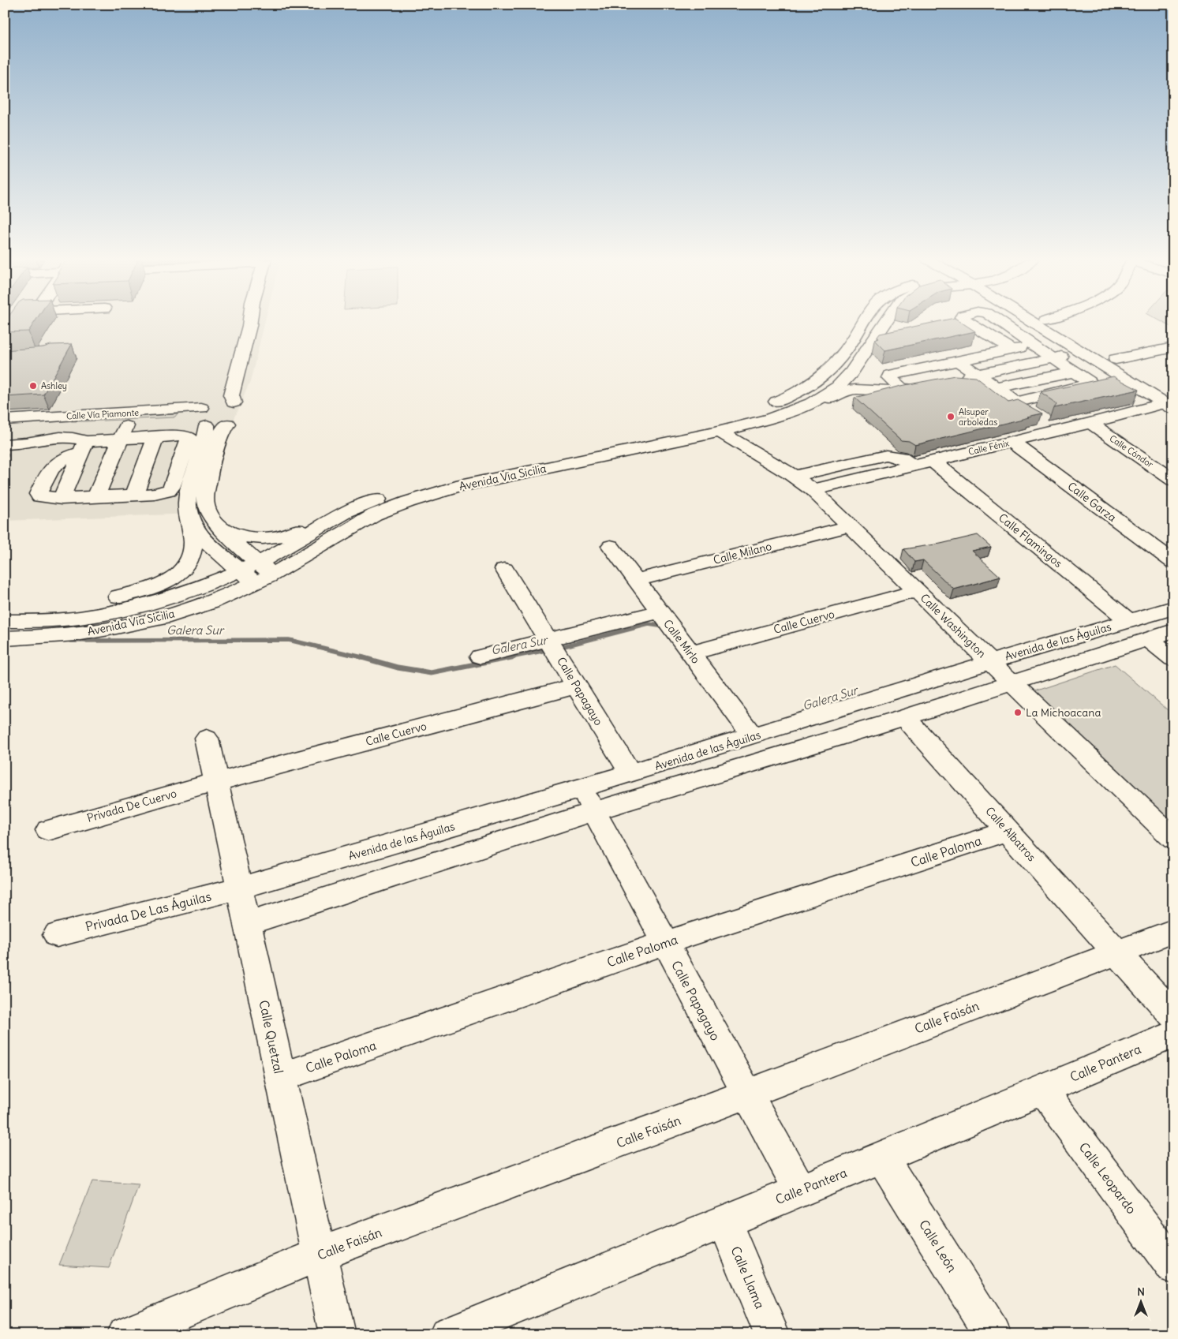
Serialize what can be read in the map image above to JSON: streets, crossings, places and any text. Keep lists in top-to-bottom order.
{
  "streets": {
    "street": [
      "Calle Vía Piamonte",
      "Calle Fénix",
      "Calle Cóndor",
      "Avenida Via Sicilia",
      "Calle Garza",
      "Calle Flamingos",
      "Calle Milano",
      "Calle Cuervo",
      "Calle Washington",
      "Calle Mirlo",
      "Avenida de las Águilas",
      "Calle Papagayo",
      "Privada De Cuervo",
      "Calle Albatros",
      "Calle Paloma",
      "Privada De Las Águilas",
      "Calle Faisán",
      "Calle Quetzal",
      "Calle Pantera",
      "Calle Leopardo",
      "Calle León",
      "Calle Llama"
    ]
  },
  "crossings": [
    ["Calle Fénix", "Calle Cóndor"],
    ["Calle Fénix", "Calle Garza"],
    ["Calle Fénix", "Calle Flamingos"],
    ["Calle Fénix", "Calle Washington"],
    ["Avenida Via Sicilia", "Calle Washington"],
    ["Calle Flamingos", "Avenida de las Águilas"],
    ["Calle Milano", "Calle Washington"],
    ["Calle Milano", "Calle Mirlo"],
    ["Calle Cuervo", "Calle Washington"],
    ["Calle Cuervo", "Calle Mirlo"],
    ["Calle Cuervo", "Calle Papagayo"],
    ["Calle Cuervo", "Privada De Cuervo"],
    ["Calle Cuervo", "Calle Quetzal"],
    ["Calle Washington", "Avenida de las Águilas"],
    ["Calle Mirlo", "Avenida de las Águilas"],
    ["Avenida de las Águilas", "Calle Papagayo"],
    ["Avenida de las Águilas", "Calle Albatros"],
    ["Avenida de las Águilas", "Privada De Las Águilas"],
    ["Avenida de las Águilas", "Calle Quetzal"],
    ["Calle Papagayo", "Calle Paloma"],
    ["Calle Papagayo", "Calle Faisán"],
    ["Calle Papagayo", "Calle Pantera"],
    ["Privada De Cuervo", "Calle Quetzal"],
    ["Calle Albatros", "Calle Paloma"],
    ["Calle Albatros", "Calle Faisán"],
    ["Calle Paloma", "Calle Quetzal"],
    ["Privada De Las Águilas", "Calle Quetzal"],
    ["Calle Faisán", "Calle Quetzal"],
    ["Calle Pantera", "Calle Leopardo"],
    ["Calle Pantera", "Calle León"],
    ["Calle Pantera", "Calle Llama"]
  ],
  "water": ["Galera Sur"],
  "places": ["Ashley", "Alsuper arboledas", "La Michoacana"],
  "north": "top"
}
